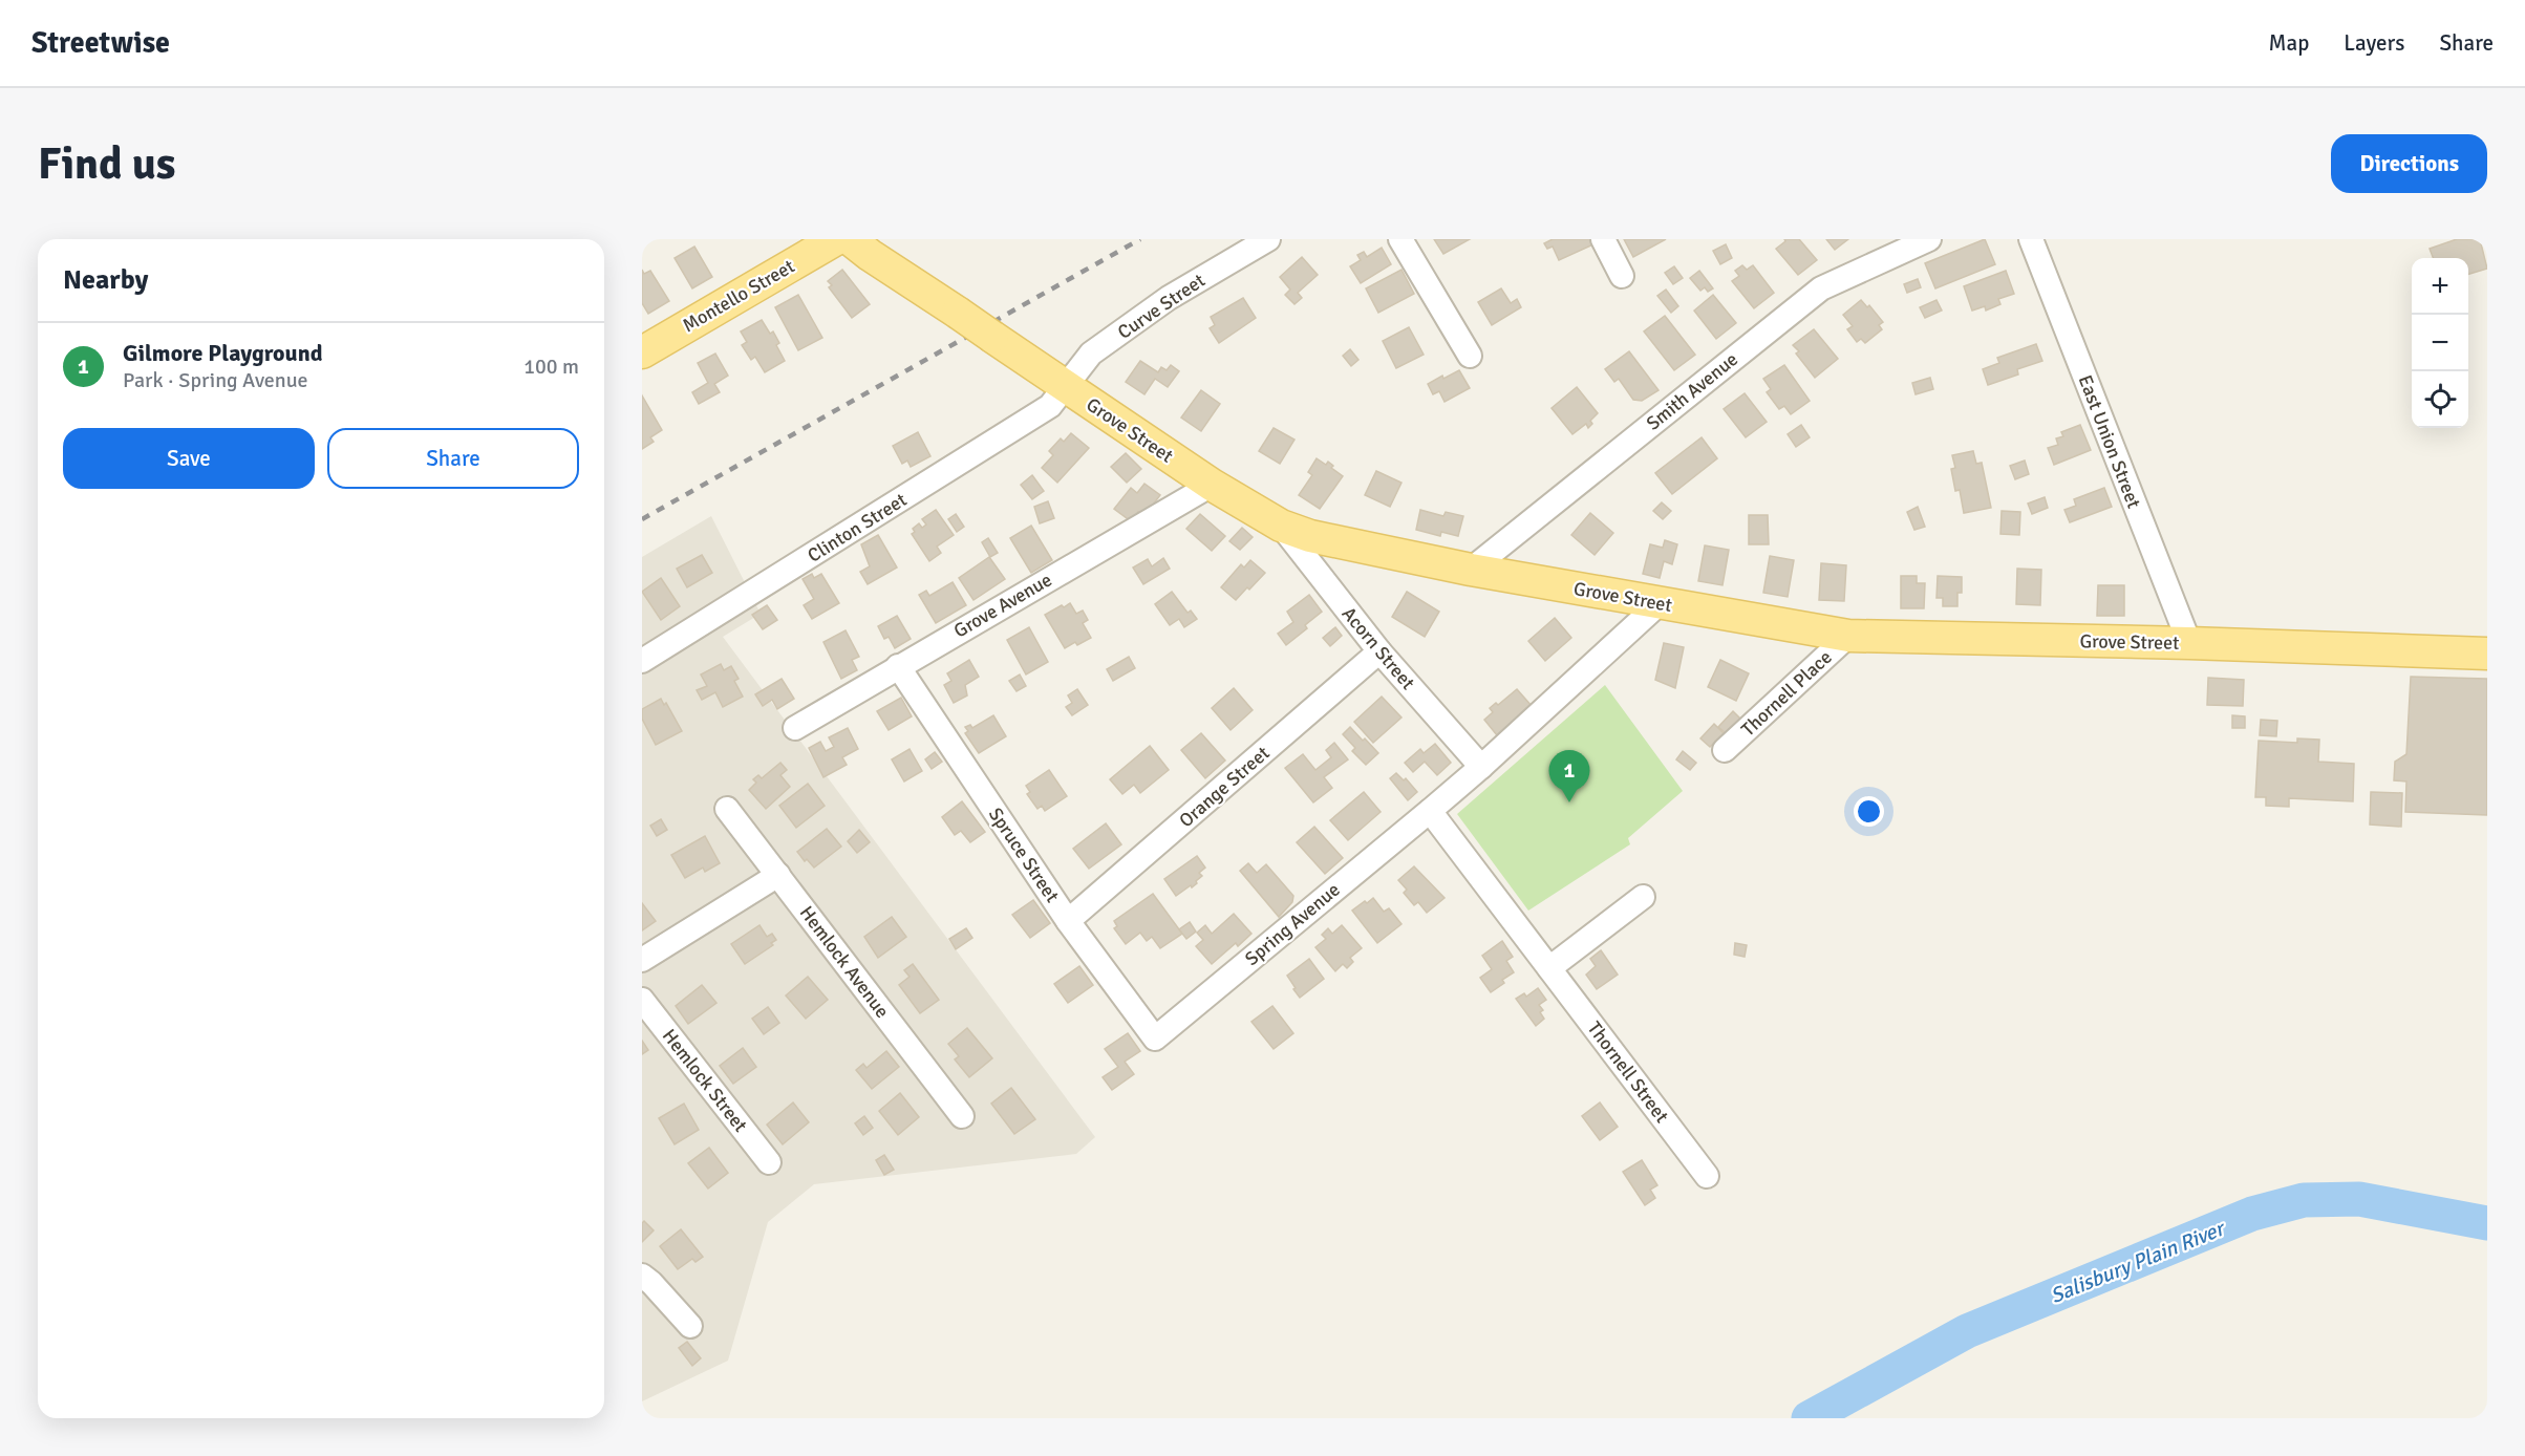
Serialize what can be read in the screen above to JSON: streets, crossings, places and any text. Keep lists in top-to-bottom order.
{
  "streets": {
    "main road": ["Montello Street", "Grove Street"],
    "street": [
      "Curve Street",
      "Smith Avenue",
      "East Union Street",
      "Clinton Street",
      "Grove Avenue",
      "Acorn Street",
      "Thornell Place",
      "Orange Street",
      "Spruce Street",
      "Spring Avenue",
      "Hemlock Avenue",
      "Thornell Street",
      "Hemlock Street"
    ]
  },
  "crossings": [
    ["Curve Street", "Grove Street"],
    ["Curve Street", "Clinton Street"],
    ["Smith Avenue", "Grove Street"],
    ["Grove Street", "East Union Street"],
    ["Grove Street", "Clinton Street"],
    ["Grove Street", "Grove Avenue"],
    ["Grove Street", "Acorn Street"],
    ["Grove Street", "Thornell Place"],
    ["Grove Street", "Spring Avenue"],
    ["Grove Avenue", "Spruce Street"],
    ["Acorn Street", "Orange Street"],
    ["Acorn Street", "Spring Avenue"],
    ["Orange Street", "Spruce Street"],
    ["Spruce Street", "Spring Avenue"]
  ],
  "water": ["Salisbury Plain River"],
  "page": {
    "header": "Streetwise",
    "nav": ["Map", "Layers", "Share"],
    "buttons": [
      "Directions",
      ["Save", "Share"]
    ],
    "title": "Find us",
    "heading": "Nearby",
    "map_buttons": ["+", "−"],
    "list": [
      {
        "mark": "1",
        "name": "Gilmore Playground",
        "note": "Park · Spring Avenue",
        "value": "100 m"
      }
    ],
    "pins": "1"
  }
}
